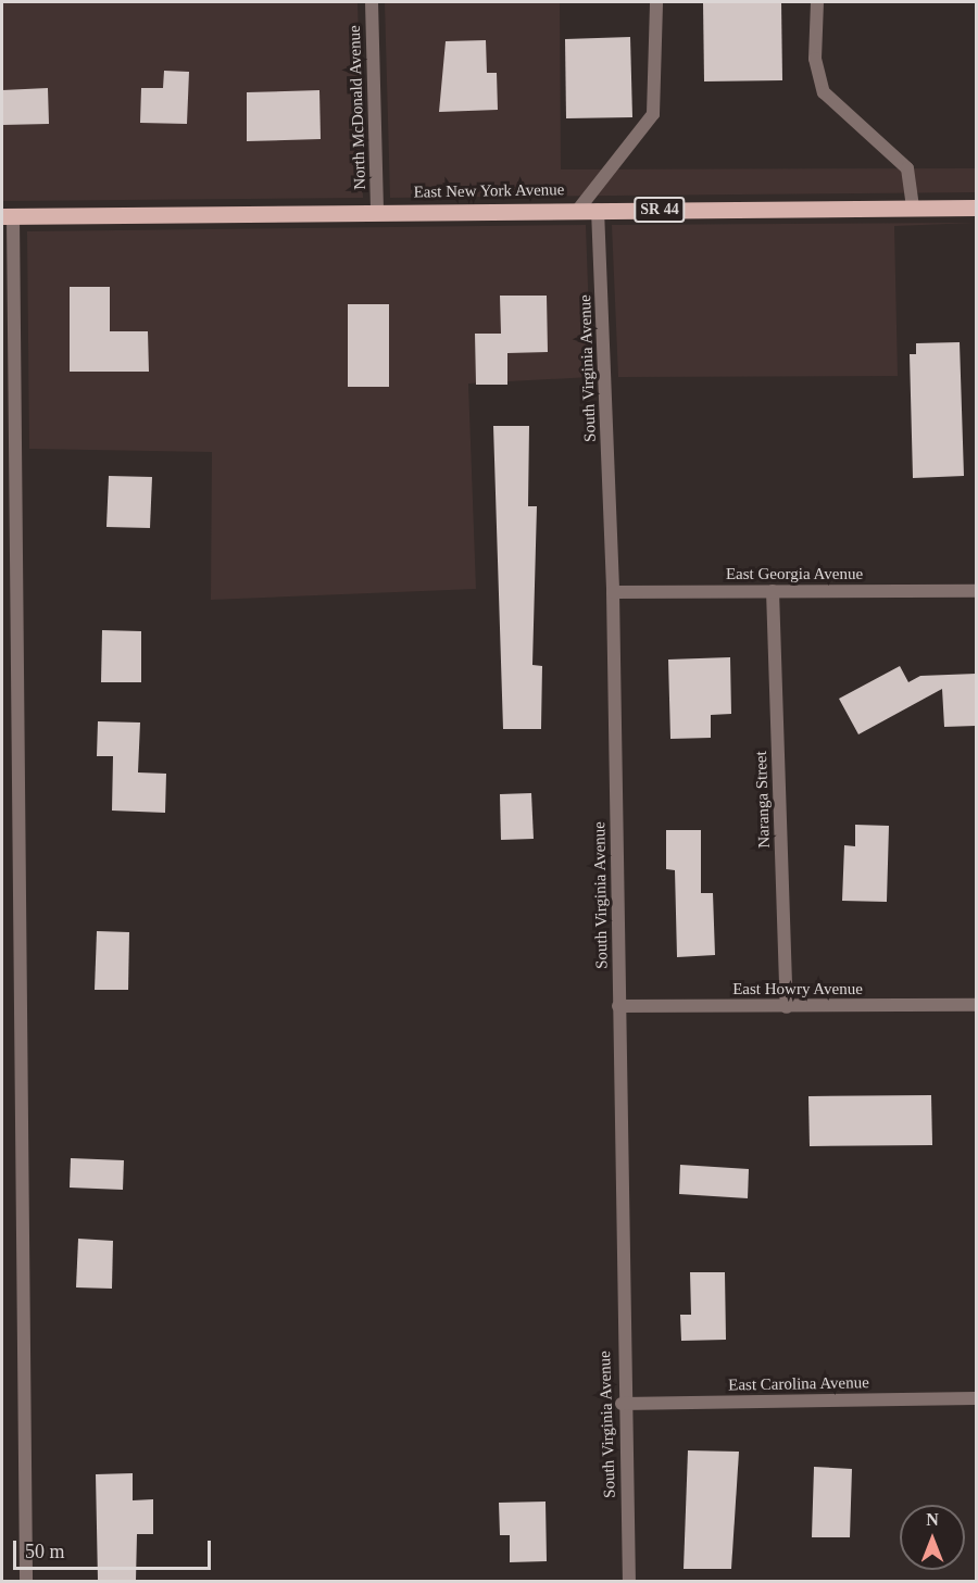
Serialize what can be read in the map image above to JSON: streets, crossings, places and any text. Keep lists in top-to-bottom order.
{
  "streets": {
    "main road": ["East New York Avenue", "SR 44"],
    "street": [
      "North McDonald Avenue",
      "South Virginia Avenue",
      "East Georgia Avenue",
      "Naranga Street",
      "East Howry Avenue",
      "East Carolina Avenue"
    ]
  },
  "crossings": [
    ["North McDonald Avenue", "East New York Avenue"],
    ["East New York Avenue", "South Virginia Avenue"],
    ["South Virginia Avenue", "East Georgia Avenue"],
    ["South Virginia Avenue", "East Howry Avenue"],
    ["South Virginia Avenue", "East Carolina Avenue"],
    ["East Georgia Avenue", "Naranga Street"],
    ["Naranga Street", "East Howry Avenue"]
  ],
  "scale_bar": "50 m",
  "north": "top"
}
